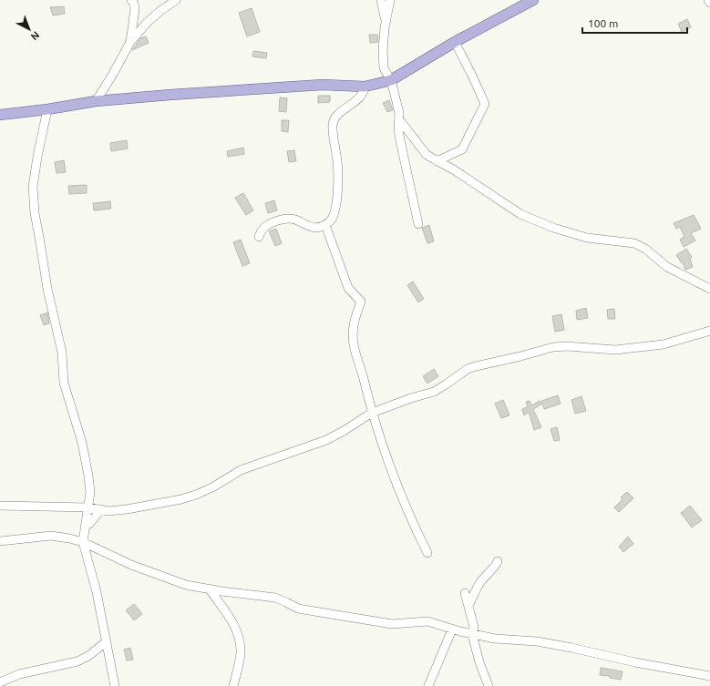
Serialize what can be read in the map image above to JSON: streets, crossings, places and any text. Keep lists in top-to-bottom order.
{
  "scale_bar": "100 m",
  "north": "bottom right"
}
